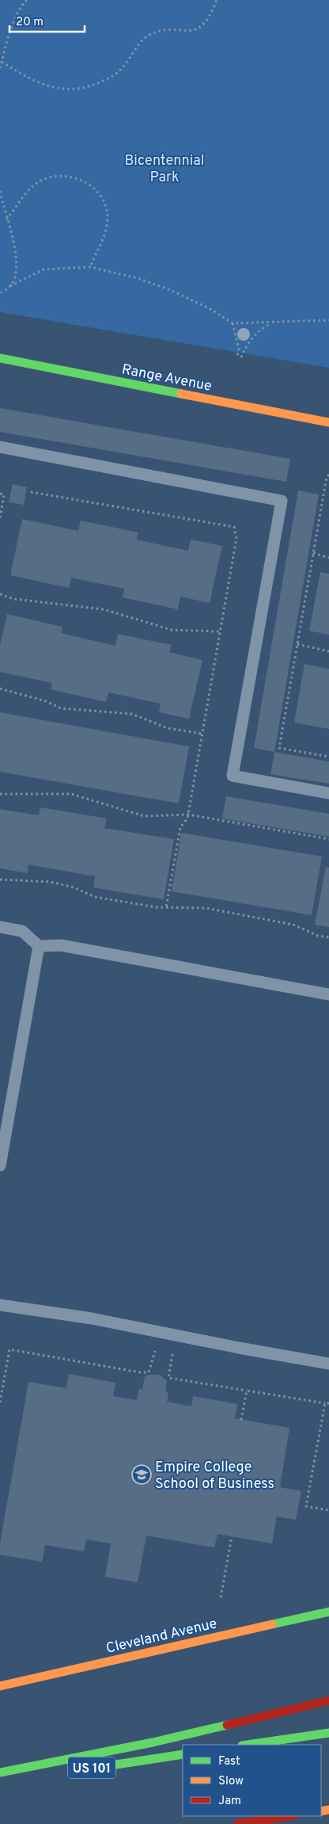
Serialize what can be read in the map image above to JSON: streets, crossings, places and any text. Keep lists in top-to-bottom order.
{
  "streets": {
    "main road": ["Range Avenue", "Cleveland Avenue", "US 101"]
  },
  "parks": ["Bicentennial Park"],
  "places": {
    "school or university": ["Empire College School of Business"]
  },
  "legend": ["Fast", "Slow", "Jam"],
  "scale_bar": "20 m"
}
